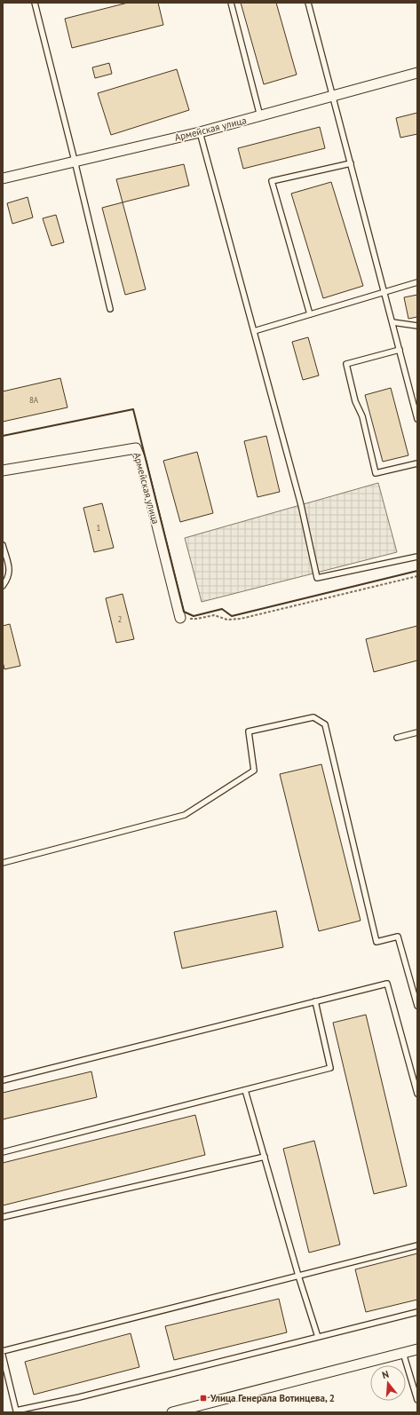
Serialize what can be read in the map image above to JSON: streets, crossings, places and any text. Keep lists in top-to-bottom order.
{
  "streets": {
    "street": ["Армейская улица"]
  },
  "places": {
    "transit": ["Улица Генерала Вотинцева, 2"]
  },
  "house_numbers": ["8А", "1", "2"],
  "north": "top"
}
